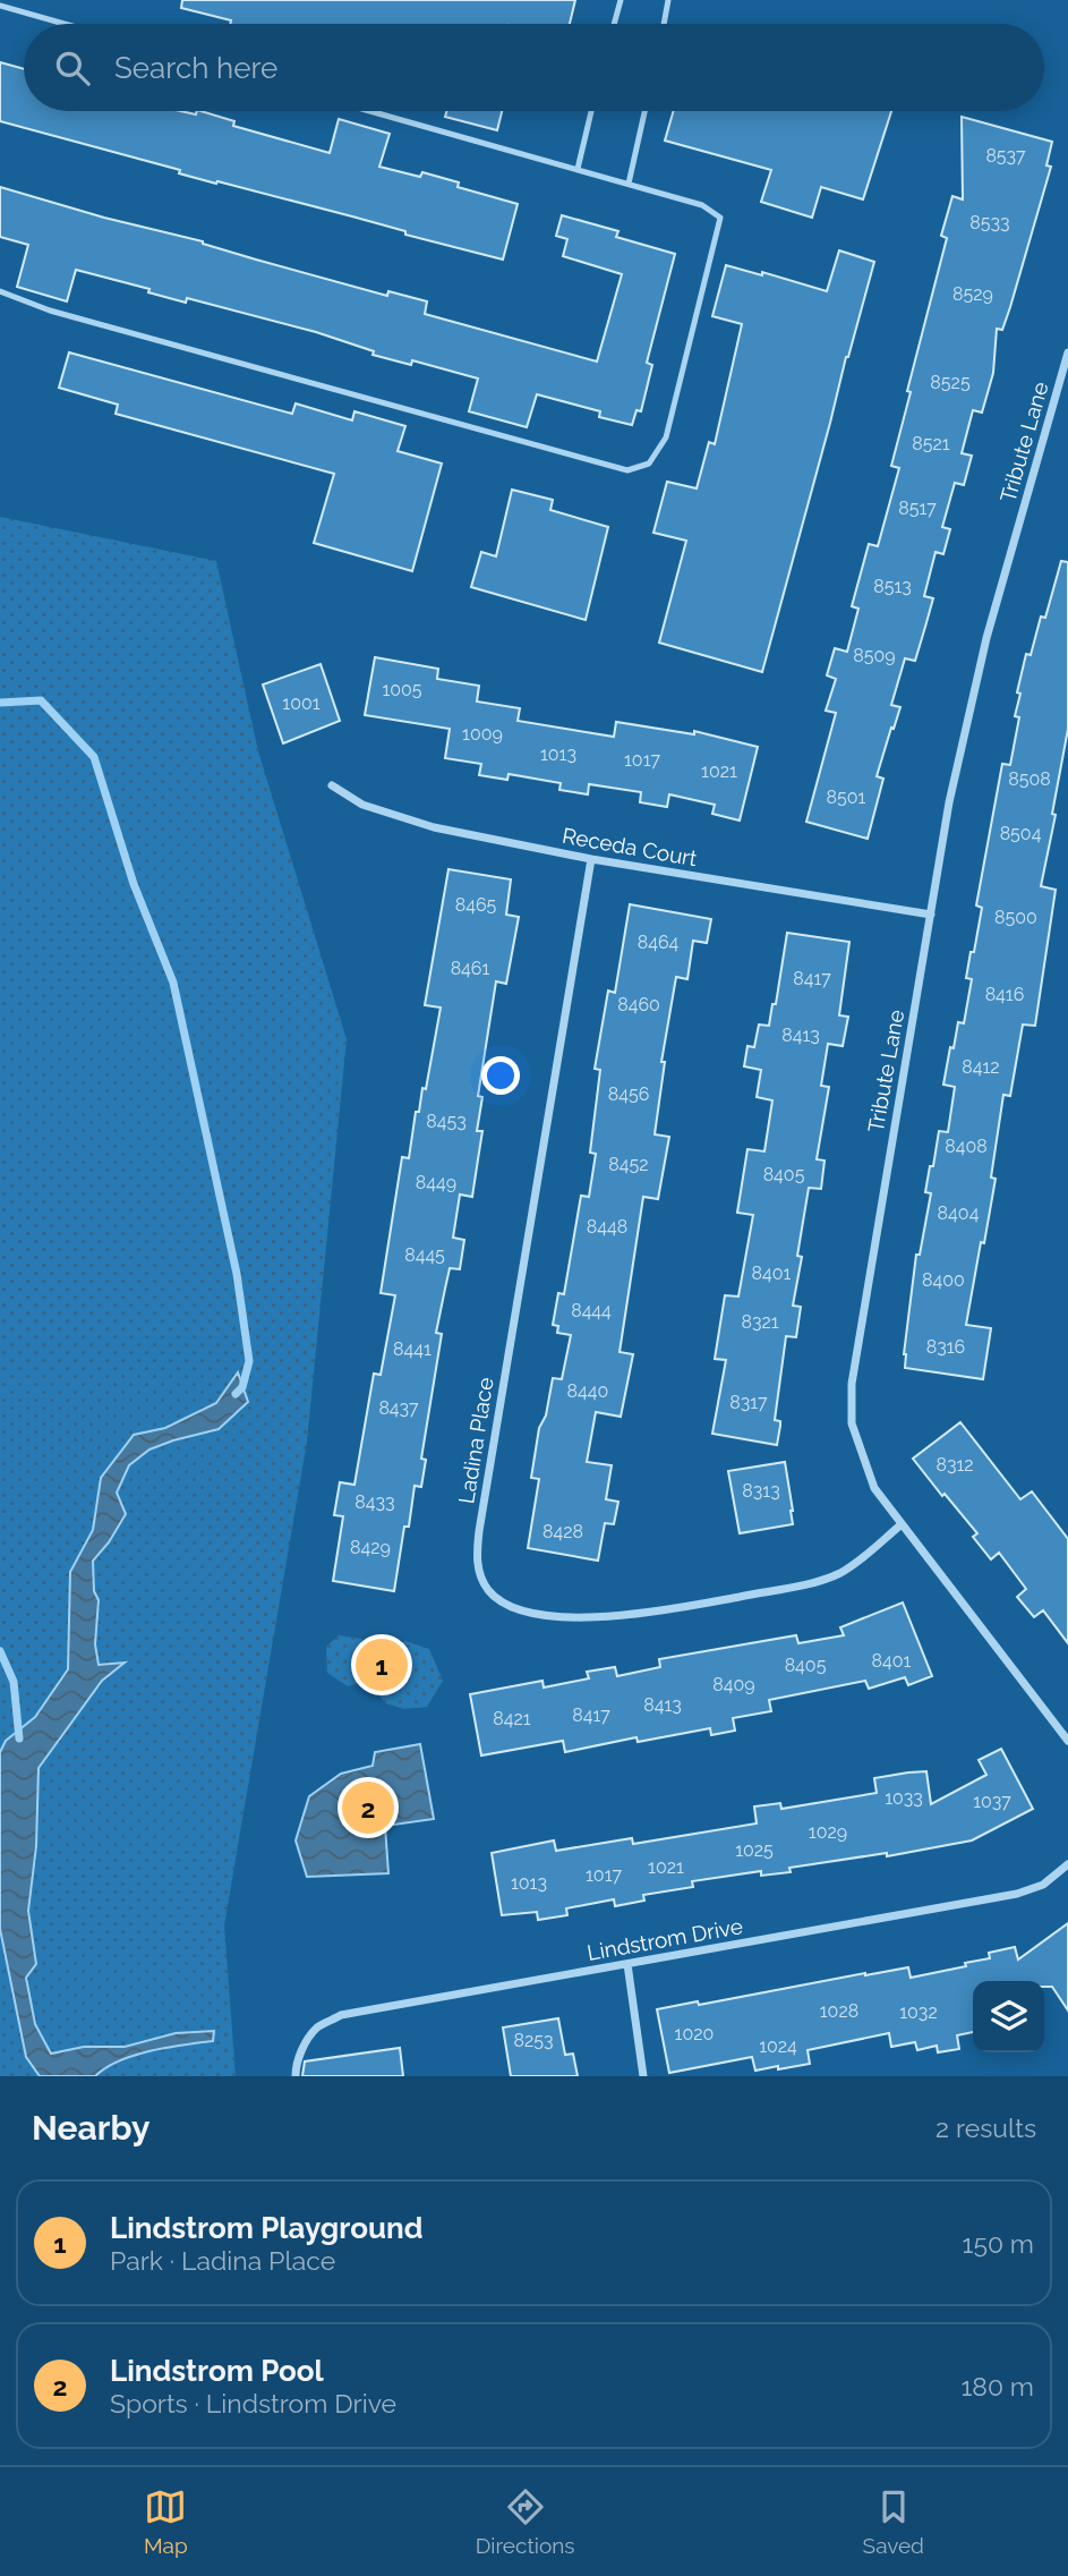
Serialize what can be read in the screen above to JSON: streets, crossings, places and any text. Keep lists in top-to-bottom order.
{
  "streets": {
    "street": [
      "Tribute Lane",
      "Receda Court",
      "Ladina Place",
      "Lindstrom Drive"
    ]
  },
  "crossings": [
    ["Tribute Lane", "Receda Court"],
    ["Tribute Lane", "Ladina Place"],
    ["Receda Court", "Ladina Place"]
  ],
  "house_numbers": [
    "8537",
    "8533",
    "8529",
    "8525",
    "8521",
    "8517",
    "8513",
    "8509",
    "1005",
    "1001",
    "1009",
    "1013",
    "1017",
    "1021",
    "8508",
    "8501",
    "8504",
    "8465",
    "8500",
    "8464",
    "8461",
    "8417",
    "8416",
    "8460",
    "8413",
    "8412",
    "8456",
    "8453",
    "8408",
    "8452",
    "8405",
    "8449",
    "8404",
    "8448",
    "8445",
    "8401",
    "8400",
    "8444",
    "8321",
    "8316",
    "8441",
    "8440",
    "8317",
    "8437",
    "8312",
    "8313",
    "8433",
    "8428",
    "8429",
    "8401",
    "8405",
    "8409",
    "8413",
    "8417",
    "8421",
    "1033",
    "1037",
    "1029",
    "1025",
    "1021",
    "1017",
    "1013",
    "1028",
    "1032",
    "1020",
    "8253",
    "1024"
  ],
  "page": {
    "search": "Search here",
    "pins": ["1", "2"],
    "heading": ["Nearby", "2 results"],
    "list": [
      {
        "mark": "1",
        "name": "Lindstrom Playground",
        "note": "Park · Ladina Place",
        "value": "150 m"
      },
      {
        "mark": "2",
        "name": "Lindstrom Pool",
        "note": "Sports · Lindstrom Drive",
        "value": "180 m"
      }
    ],
    "nav": ["Map", "Directions", "Saved"]
  }
}
